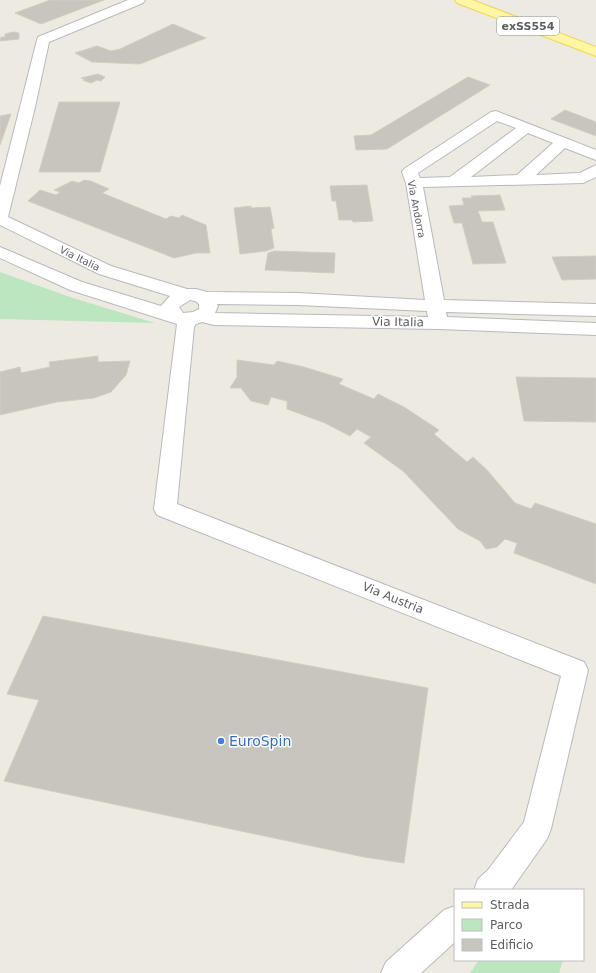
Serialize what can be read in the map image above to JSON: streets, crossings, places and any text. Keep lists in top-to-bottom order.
{
  "streets": {
    "main road": ["exSS554"],
    "street": ["Via Andorra", "Via Italia", "Via Austria"]
  },
  "crossings": [
    ["Via Andorra", "Via Italia"],
    ["Via Italia", "Via Austria"]
  ],
  "places": ["EuroSpin"],
  "legend": ["Strada", "Parco", "Edificio"]
}
